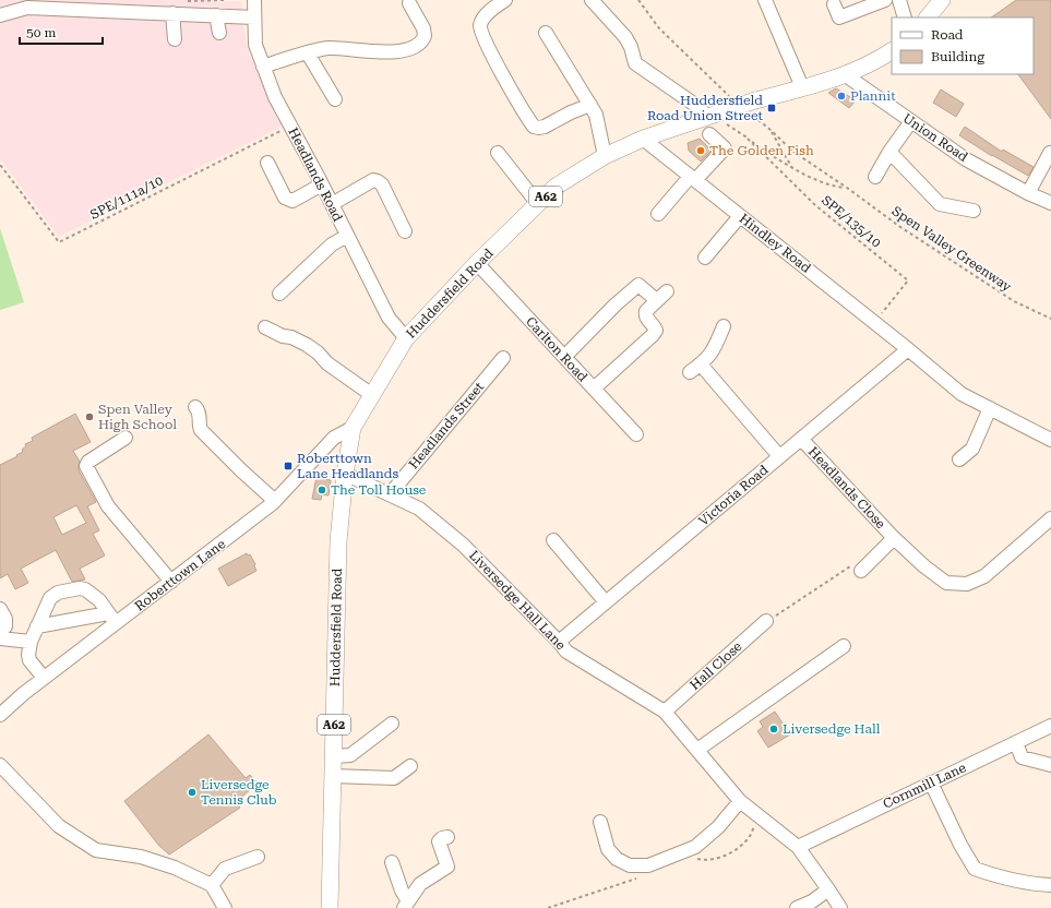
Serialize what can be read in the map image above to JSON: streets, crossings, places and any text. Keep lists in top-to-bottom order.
{
  "streets": {
    "main road": ["A62", "Huddersfield Road"],
    "street": [
      "Union Road",
      "Headlands Road",
      "Hindley Road",
      "Carlton Road",
      "Headlands Street",
      "Headlands Close",
      "Victoria Road",
      "Roberttown Lane",
      "Liversedge Hall Lane",
      "Hall Close",
      "Cornmill Lane"
    ],
    "path": ["SPE/111a/10", "SPE/135/10", "Spen Valley Greenway"]
  },
  "crossings": [
    ["Union Road", "Huddersfield Road"],
    ["Headlands Road", "SPE/111a/10"],
    ["Headlands Road", "Huddersfield Road"],
    ["SPE/135/10", "Hindley Road"],
    ["SPE/135/10", "Spen Valley Greenway"],
    ["Hindley Road", "Huddersfield Road"],
    ["Hindley Road", "Victoria Road"],
    ["Spen Valley Greenway", "Huddersfield Road"],
    ["Huddersfield Road", "Carlton Road"],
    ["Huddersfield Road", "Roberttown Lane"],
    ["Huddersfield Road", "Liversedge Hall Lane"],
    ["Headlands Street", "Liversedge Hall Lane"],
    ["Headlands Close", "Victoria Road"],
    ["Victoria Road", "Liversedge Hall Lane"],
    ["Liversedge Hall Lane", "Hall Close"],
    ["Liversedge Hall Lane", "Cornmill Lane"]
  ],
  "places": {
    "other": [
      "Plannit",
      "The Golden Fish",
      "Spen Valley High School",
      "The Toll House",
      "Liversedge Hall",
      "Liversedge Tennis Club"
    ],
    "transit": ["Huddersfield Road Union Street", "Roberttown Lane Headlands"]
  },
  "legend": ["Road", "Building"],
  "scale_bar": "50 m"
}
